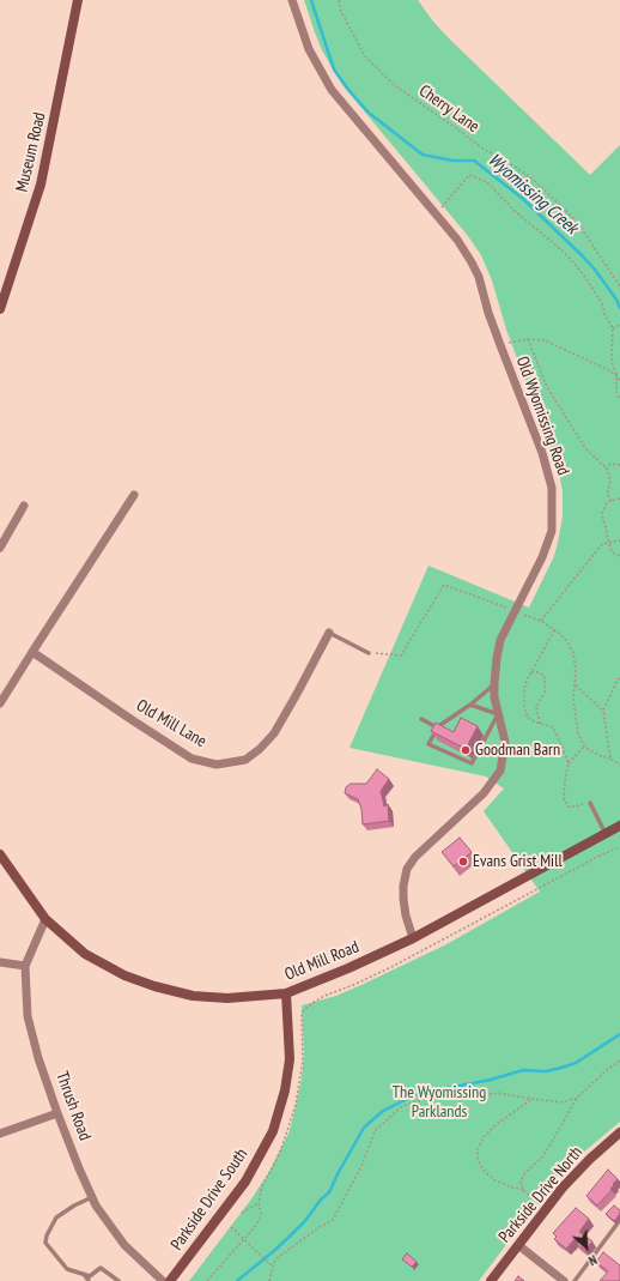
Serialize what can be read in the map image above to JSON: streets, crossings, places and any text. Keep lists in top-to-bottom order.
{
  "streets": {
    "street": [
      "Museum Road",
      "Old Wyomissing Road",
      "Old Mill Lane",
      "Old Mill Road",
      "Thrush Road",
      "Parkside Drive North",
      "Parkside Drive South"
    ],
    "path": ["Cherry Lane"]
  },
  "crossings": [
    ["Old Wyomissing Road", "Old Mill Road"],
    ["Old Mill Road", "Thrush Road"],
    ["Old Mill Road", "Parkside Drive South"]
  ],
  "water": ["Wyomissing Creek"],
  "parks": ["The Wyomissing Parklands"],
  "places": ["Goodman Barn", "Evans Grist Mill"],
  "north": "bottom right"
}
